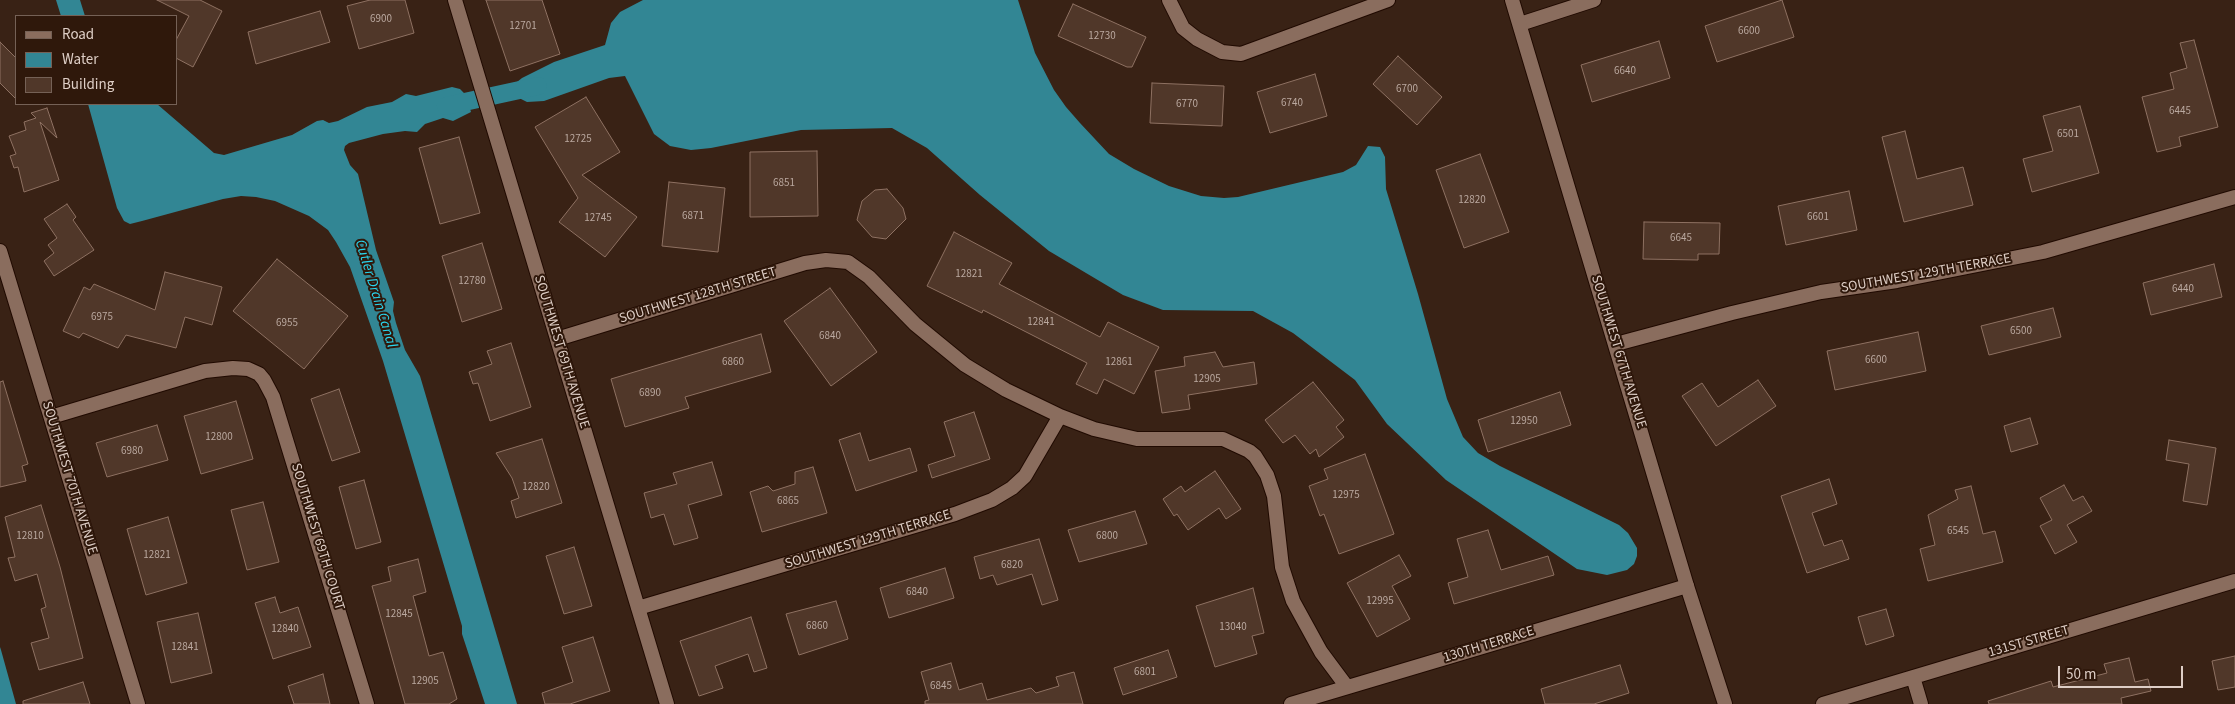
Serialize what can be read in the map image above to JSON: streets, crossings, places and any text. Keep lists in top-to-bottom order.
{
  "streets": {
    "street": [
      "SOUTHWEST 129TH TERRACE",
      "SOUTHWEST 128TH STREET",
      "SOUTHWEST 69TH AVENUE",
      "SOUTHWEST 67TH AVENUE",
      "SOUTHWEST 70TH AVENUE",
      "SOUTHWEST 69TH COURT",
      "131ST STREET",
      "130TH TERRACE"
    ]
  },
  "crossings": [
    ["SOUTHWEST 129TH TERRACE", "SOUTHWEST 128TH STREET"],
    ["SOUTHWEST 129TH TERRACE", "SOUTHWEST 69TH AVENUE"],
    ["SOUTHWEST 129TH TERRACE", "SOUTHWEST 67TH AVENUE"],
    ["SOUTHWEST 128TH STREET", "SOUTHWEST 69TH AVENUE"],
    ["SOUTHWEST 67TH AVENUE", "130TH TERRACE"],
    ["SOUTHWEST 70TH AVENUE", "SOUTHWEST 69TH COURT"]
  ],
  "water": ["Cutler Drain Canal"],
  "house_numbers": [
    "6900",
    "12701",
    "6600",
    "12730",
    "6640",
    "6700",
    "6740",
    "6770",
    "6445",
    "6501",
    "12725",
    "6851",
    "12820",
    "6871",
    "6601",
    "12745",
    "6645",
    "12821",
    "12780",
    "6440",
    "6975",
    "12841",
    "6955",
    "6500",
    "6840",
    "6600",
    "6860",
    "12861",
    "12905",
    "6890",
    "12950",
    "12800",
    "6980",
    "12820",
    "12975",
    "6865",
    "6545",
    "12810",
    "6800",
    "12821",
    "6820",
    "6840",
    "12995",
    "12845",
    "6860",
    "13040",
    "12840",
    "12841",
    "6801",
    "12905",
    "6845"
  ],
  "legend": ["Road", "Water", "Building"],
  "scale_bar": "50 m"
}
